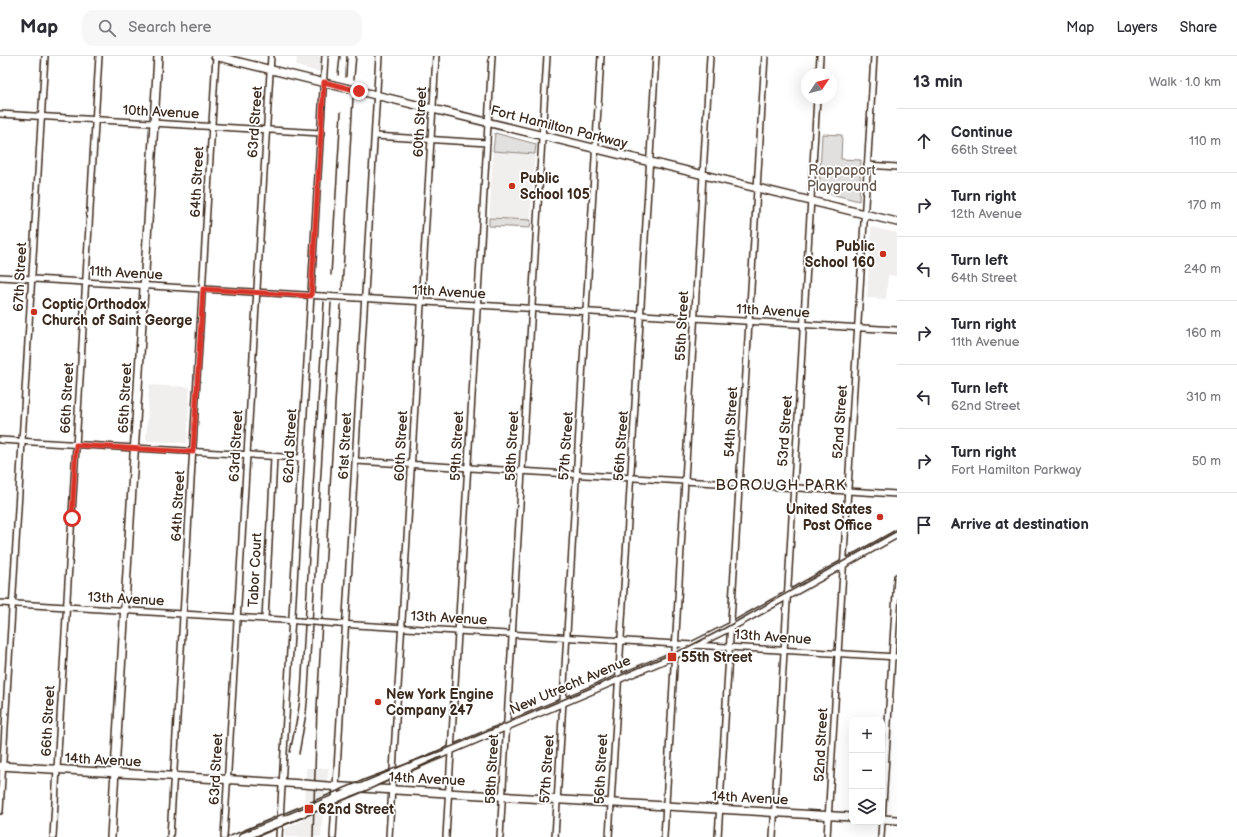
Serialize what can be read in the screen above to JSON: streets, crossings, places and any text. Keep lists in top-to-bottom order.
{
  "streets": {
    "main road": [
      "Fort Hamilton Parkway",
      "65th Street",
      "New Utrecht Avenue",
      "14th Avenue"
    ],
    "street": [
      "10th Avenue",
      "63rd Street",
      "60th Street",
      "64th Street",
      "11th Avenue",
      "67th Street",
      "55th Street",
      "66th Street",
      "54th Street",
      "52nd Street",
      "53rd Street",
      "62nd Street",
      "61st Street",
      "59th Street",
      "58th Street",
      "57th Street",
      "56th Street",
      "Tabor Court",
      "13th Avenue"
    ]
  },
  "crossings": [
    ["10th Avenue", "63rd Street"],
    ["10th Avenue", "64th Street"],
    ["10th Avenue", "67th Street"],
    ["10th Avenue", "66th Street"],
    ["10th Avenue", "65th Street"],
    ["10th Avenue", "62nd Street"],
    ["63rd Street", "Fort Hamilton Parkway"],
    ["63rd Street", "11th Avenue"],
    ["63rd Street", "13th Avenue"],
    ["63rd Street", "14th Avenue"],
    ["60th Street", "Fort Hamilton Parkway"],
    ["60th Street", "11th Avenue"],
    ["60th Street", "13th Avenue"],
    ["60th Street", "New Utrecht Avenue"],
    ["60th Street", "14th Avenue"],
    ["Fort Hamilton Parkway", "64th Street"],
    ["Fort Hamilton Parkway", "55th Street"],
    ["Fort Hamilton Parkway", "54th Street"],
    ["Fort Hamilton Parkway", "52nd Street"],
    ["Fort Hamilton Parkway", "53rd Street"],
    ["Fort Hamilton Parkway", "62nd Street"],
    ["Fort Hamilton Parkway", "61st Street"],
    ["Fort Hamilton Parkway", "59th Street"],
    ["Fort Hamilton Parkway", "58th Street"],
    ["Fort Hamilton Parkway", "57th Street"],
    ["Fort Hamilton Parkway", "56th Street"],
    ["64th Street", "11th Avenue"],
    ["64th Street", "13th Avenue"],
    ["64th Street", "14th Avenue"],
    ["11th Avenue", "67th Street"],
    ["11th Avenue", "55th Street"],
    ["11th Avenue", "66th Street"],
    ["11th Avenue", "65th Street"],
    ["11th Avenue", "54th Street"],
    ["11th Avenue", "52nd Street"],
    ["11th Avenue", "53rd Street"],
    ["11th Avenue", "62nd Street"],
    ["11th Avenue", "61st Street"],
    ["11th Avenue", "59th Street"],
    ["11th Avenue", "58th Street"],
    ["11th Avenue", "57th Street"],
    ["11th Avenue", "56th Street"],
    ["67th Street", "13th Avenue"],
    ["67th Street", "14th Avenue"],
    ["55th Street", "13th Avenue"],
    ["55th Street", "New Utrecht Avenue"],
    ["55th Street", "14th Avenue"],
    ["66th Street", "13th Avenue"],
    ["66th Street", "14th Avenue"],
    ["65th Street", "13th Avenue"],
    ["65th Street", "14th Avenue"],
    ["54th Street", "13th Avenue"],
    ["54th Street", "New Utrecht Avenue"],
    ["54th Street", "14th Avenue"],
    ["52nd Street", "13th Avenue"],
    ["52nd Street", "New Utrecht Avenue"],
    ["52nd Street", "14th Avenue"],
    ["53rd Street", "13th Avenue"],
    ["53rd Street", "New Utrecht Avenue"],
    ["53rd Street", "14th Avenue"],
    ["62nd Street", "13th Avenue"],
    ["62nd Street", "New Utrecht Avenue"],
    ["62nd Street", "14th Avenue"],
    ["61st Street", "13th Avenue"],
    ["61st Street", "New Utrecht Avenue"],
    ["61st Street", "14th Avenue"],
    ["59th Street", "13th Avenue"],
    ["59th Street", "New Utrecht Avenue"],
    ["59th Street", "14th Avenue"],
    ["58th Street", "13th Avenue"],
    ["58th Street", "New Utrecht Avenue"],
    ["58th Street", "14th Avenue"],
    ["57th Street", "13th Avenue"],
    ["57th Street", "New Utrecht Avenue"],
    ["57th Street", "14th Avenue"],
    ["56th Street", "13th Avenue"],
    ["56th Street", "New Utrecht Avenue"],
    ["56th Street", "14th Avenue"],
    ["Tabor Court", "13th Avenue"],
    ["13th Avenue", "New Utrecht Avenue"],
    ["New Utrecht Avenue", "14th Avenue"]
  ],
  "districts": ["BOROUGH PARK"],
  "parks": ["Rappaport Playground"],
  "places": {
    "other": [
      "Public School 105",
      "Public School 160",
      "Coptic Orthodox Church of Saint George",
      "United States Post Office",
      "New York Engine Company 247"
    ],
    "transit": ["55th Street", "62nd Street"]
  },
  "north": "top right",
  "page": {
    "header": "Map",
    "search": "Search here",
    "nav": ["Map", "Layers", "Share"],
    "heading": ["13 min", "Walk · 1.0 km"],
    "list": [
      ["Continue", "66th Street", "110 m"],
      ["Turn right", "12th Avenue", "170 m"],
      ["Turn left", "64th Street", "240 m"],
      ["Turn right", "11th Avenue", "160 m"],
      ["Turn left", "62nd Street", "310 m"],
      ["Turn right", "Fort Hamilton Parkway", "50 m"],
      "Arrive at destination"
    ],
    "map_buttons": ["+", "−"]
  }
}
